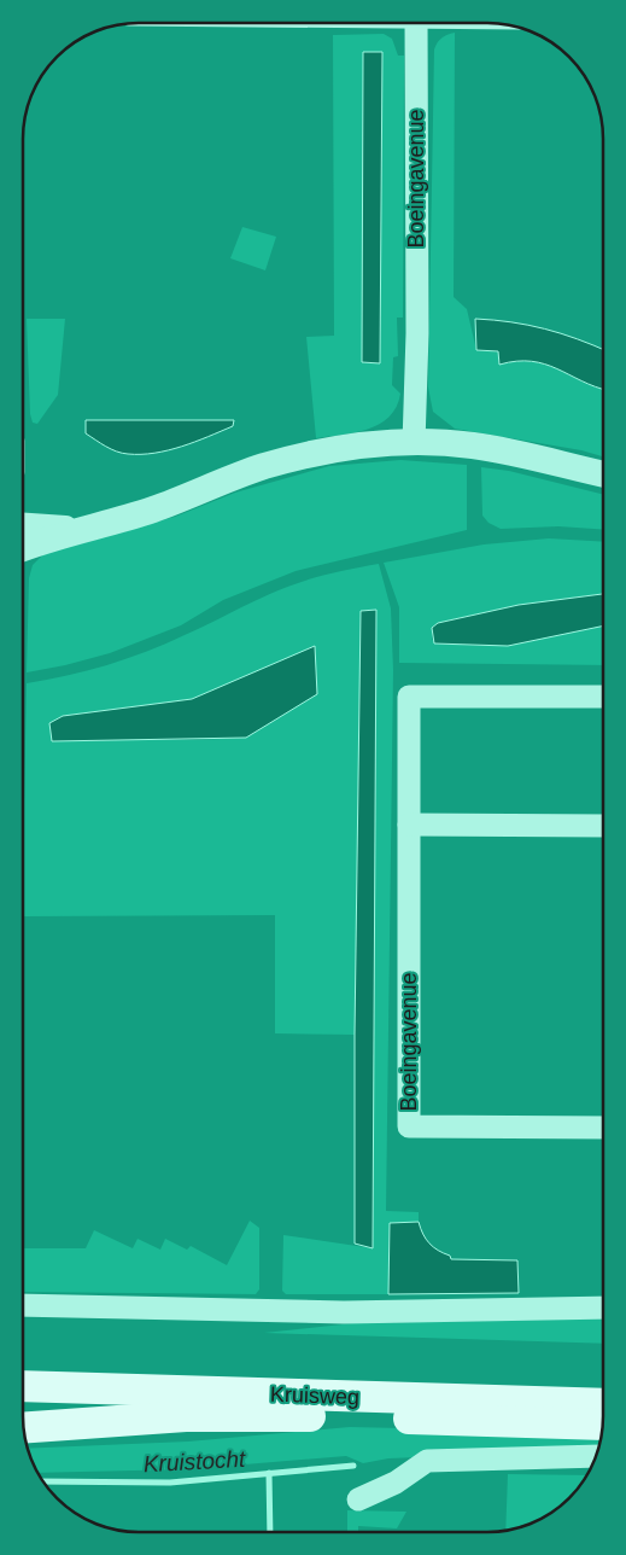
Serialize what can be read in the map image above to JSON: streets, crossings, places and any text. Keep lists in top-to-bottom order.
{
  "streets": {
    "main road": ["Kruisweg"],
    "street": ["Boeingavenue"]
  },
  "water": ["Kruistocht"]
}
